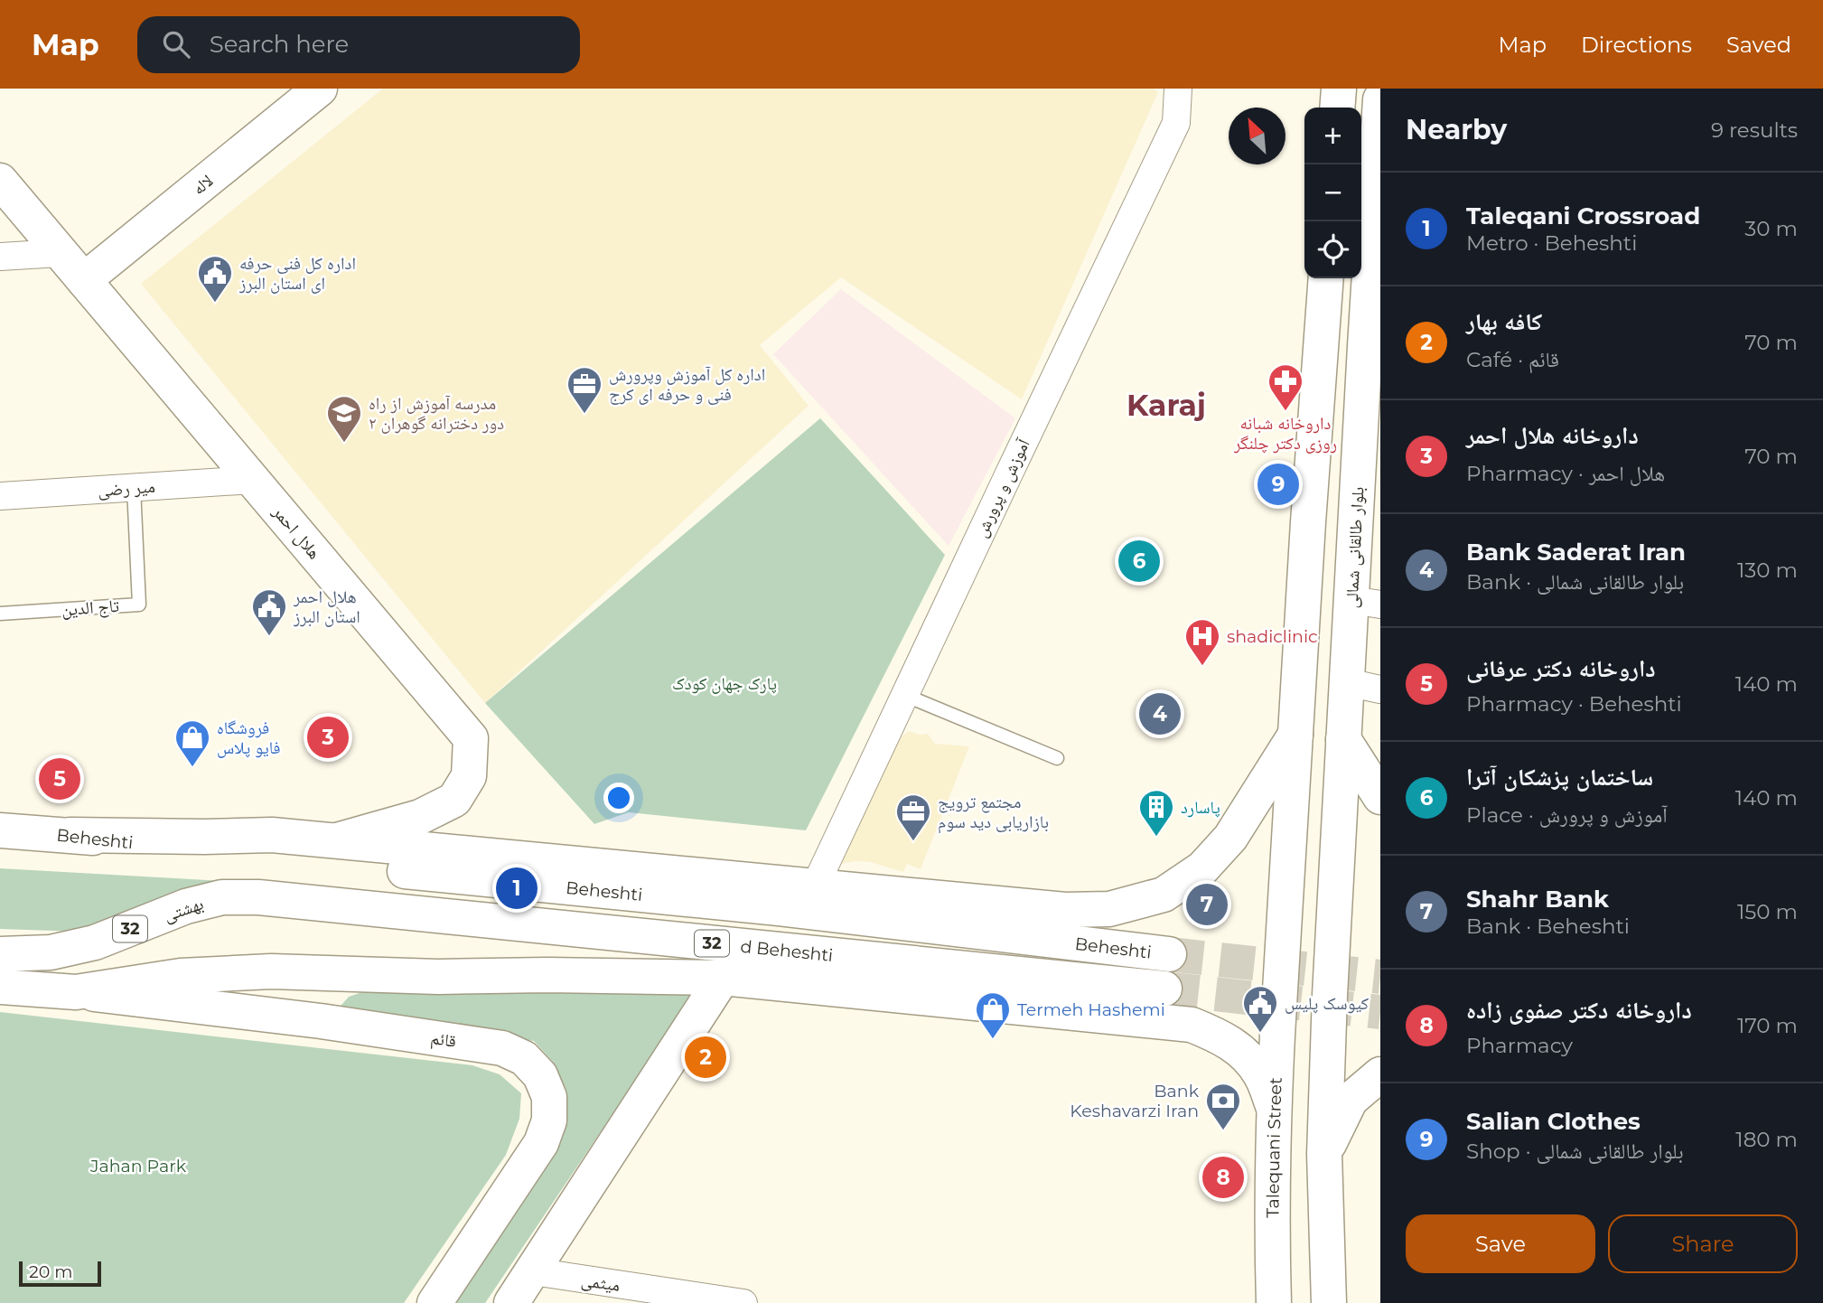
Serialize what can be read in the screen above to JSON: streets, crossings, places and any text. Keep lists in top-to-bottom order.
{
  "streets": {
    "main road": [
      "لاله",
      "هلال احمر",
      "بلوار طالقانی شمالی",
      "Beheshti",
      "32",
      "d Beheshti",
      "قائم",
      "Talequani Street"
    ],
    "street": ["میر رضی", "آموزش و پرورش", "میثمی"],
    "lane": ["تاج الدین"]
  },
  "crossings": [
    ["لاله", "هلال احمر"],
    ["میر رضی", "هلال احمر"],
    ["میر رضی", "تاج الدین"]
  ],
  "districts": ["Karaj"],
  "parks": ["پارک جهان کودک", "Jahan Park"],
  "places": {
    "public building": ["اداره کل فنی حرفه ای استان البرز", "هلال احمر استان البرز", "کیوسک پلیس"],
    "pharmacy": ["داروخانه شبانه روزی دکتر چلنگر"],
    "office": ["اداره کل آموزش وپرورش فنی و حرفه ای کرج", "مجتمع ترویج بازاریابی دید سوم"],
    "school or university": ["مدرسه آموزش از راه دور دخترانه گوهران ۲"],
    "hospital": ["shadiclinic"],
    "shop": ["فروشگاه فایو پلاس", "Termeh Hashemi"],
    "building": ["پاسارد"],
    "bank": ["Bank Keshavarzi Iran"]
  },
  "scale_bar": "20 m",
  "north": "top left",
  "page": {
    "header": "Map",
    "search": "Search here",
    "nav": ["Map", "Directions", "Saved"],
    "heading": ["Nearby", "9 results"],
    "map_buttons": ["+", "−"],
    "list": [
      {
        "mark": "1",
        "name": "Taleqani Crossroad",
        "note": "Metro · Beheshti",
        "value": "30 m"
      },
      {
        "mark": "2",
        "name": "کافه بهار",
        "note": "Café · قائم",
        "value": "70 m"
      },
      {
        "mark": "3",
        "name": "داروخانه هلال احمر",
        "note": "Pharmacy · هلال احمر",
        "value": "70 m"
      },
      {
        "mark": "4",
        "name": "Bank Saderat Iran",
        "note": "Bank · بلوار طالقانی شمالی",
        "value": "130 m"
      },
      {
        "mark": "5",
        "name": "داروخانه دکتر عرفانی",
        "note": "Pharmacy · Beheshti",
        "value": "140 m"
      },
      {
        "mark": "6",
        "name": "ساختمان پزشکان آترا",
        "note": "Place · آموزش و پرورش",
        "value": "140 m"
      },
      {
        "mark": "7",
        "name": "Shahr Bank",
        "note": "Bank · Beheshti",
        "value": "150 m"
      },
      {
        "mark": "8",
        "name": "داروخانه دکتر صفوی زاده",
        "note": "Pharmacy",
        "value": "170 m"
      },
      {
        "mark": "9",
        "name": "Salian Clothes",
        "note": "Shop · بلوار طالقانی شمالی",
        "value": "180 m"
      }
    ],
    "pins": [
      "9",
      "6",
      "4",
      "3",
      "5",
      "1",
      "7",
      "2",
      "8"
    ],
    "buttons": ["Save", "Share"],
    "scale": "20 m"
  }
}
